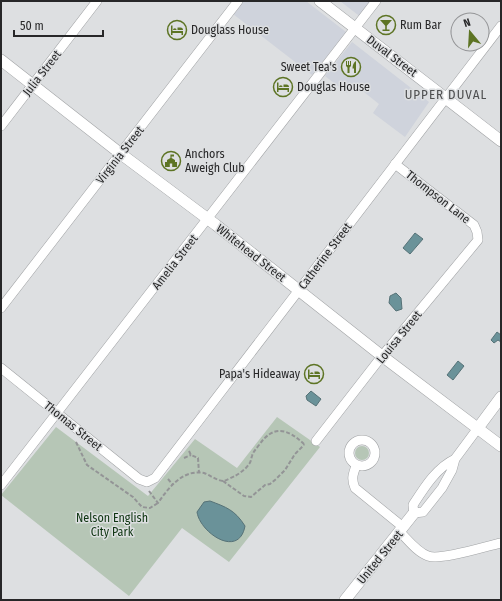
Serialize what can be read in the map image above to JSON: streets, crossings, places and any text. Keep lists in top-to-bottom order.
{
  "streets": {
    "street": [
      "Duval Street",
      "Julia Street",
      "Virginia Street",
      "Thompson Lane",
      "Whitehead Street",
      "Catherine Street",
      "Amelia Street",
      "Louisa Street",
      "Thomas Street",
      "United Street"
    ]
  },
  "crossings": [
    ["Duval Street", "Catherine Street"],
    ["Duval Street", "Amelia Street"],
    ["Julia Street", "Whitehead Street"],
    ["Virginia Street", "Whitehead Street"],
    ["Thompson Lane", "Catherine Street"],
    ["Thompson Lane", "Louisa Street"],
    ["Whitehead Street", "Catherine Street"],
    ["Whitehead Street", "Amelia Street"],
    ["Whitehead Street", "Louisa Street"],
    ["Whitehead Street", "United Street"],
    ["Catherine Street", "Thomas Street"],
    ["Amelia Street", "Thomas Street"]
  ],
  "districts": ["UPPER DUVAL"],
  "parks": ["Nelson English City Park"],
  "places": {
    "bar": ["Rum Bar"],
    "hotel": ["Douglass House", "Douglas House", "Papa's Hideaway"],
    "restaurant": ["Sweet Tea's"],
    "public building": ["Anchors Aweigh Club"]
  },
  "scale_bar": "50 m",
  "north": "top"
}
